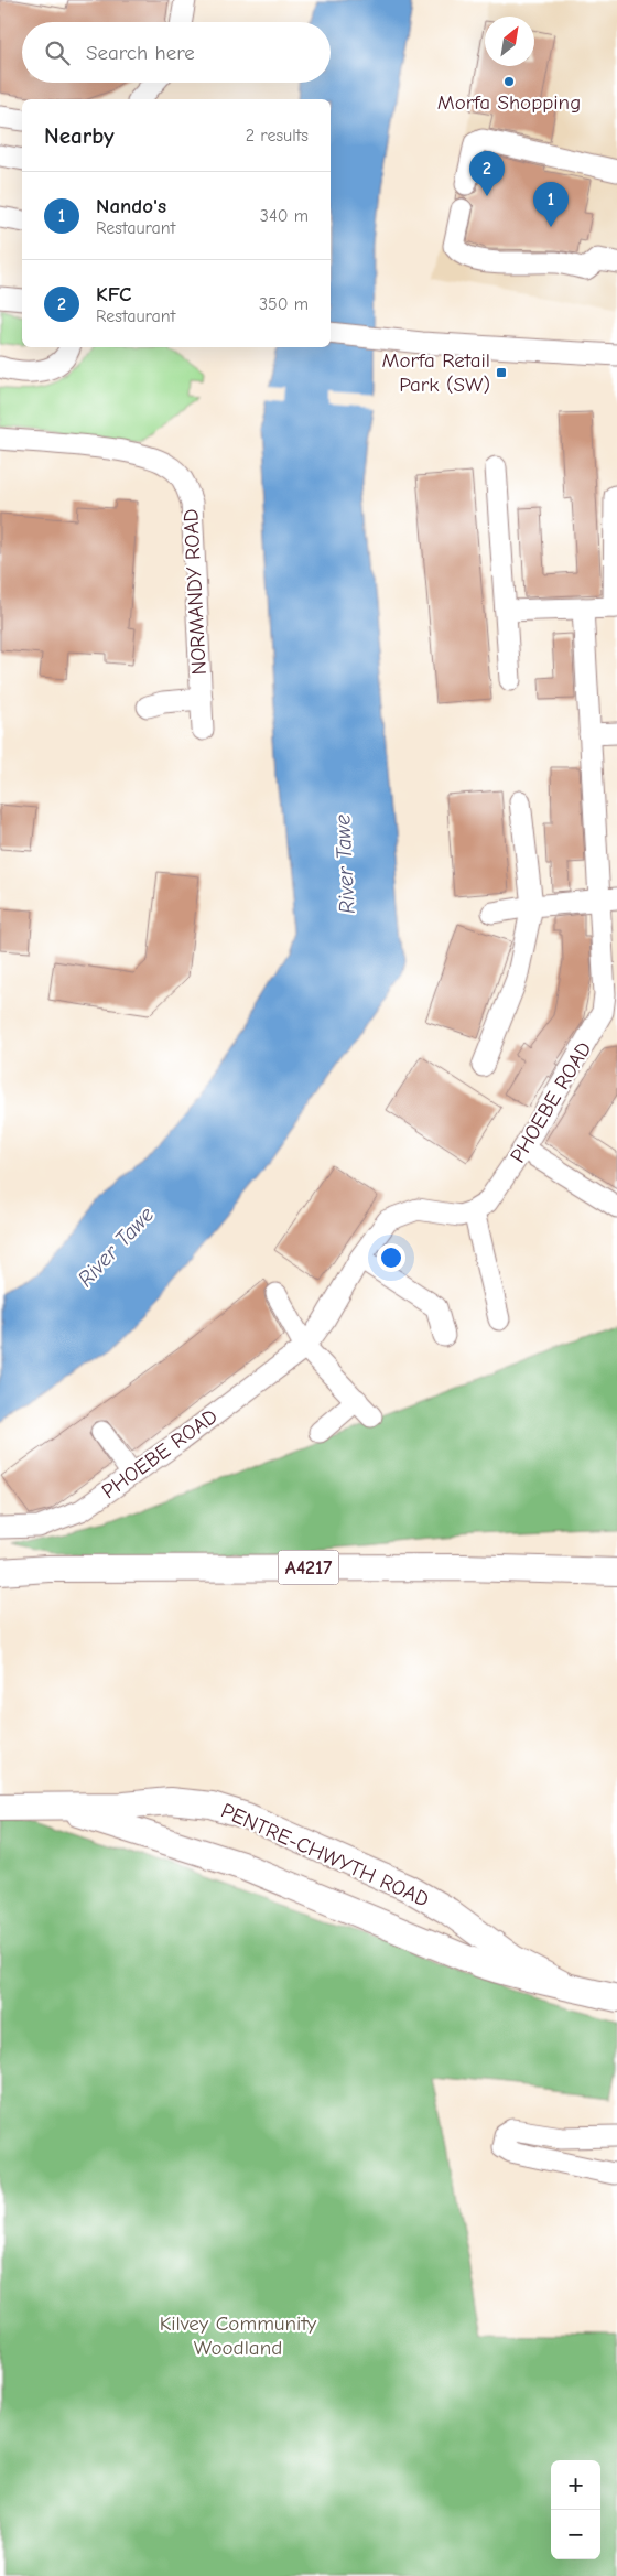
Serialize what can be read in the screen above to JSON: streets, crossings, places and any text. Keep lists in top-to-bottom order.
{
  "streets": {
    "main road": ["A4217", "PENTRE-CHWYTH ROAD"],
    "street": ["NORMANDY ROAD", "PHOEBE ROAD"]
  },
  "water": ["River Tawe"],
  "parks": ["Kilvey Community Woodland"],
  "places": {
    "other": ["Morfa Shopping"],
    "transit": ["Morfa Retail Park (SW)"]
  },
  "north": "top right",
  "page": {
    "search": "Search here",
    "heading": ["Nearby", "2 results"],
    "pins": ["2", "1"],
    "list": [
      {
        "mark": "1",
        "name": "Nando's",
        "note": "Restaurant",
        "value": "340 m"
      },
      {
        "mark": "2",
        "name": "KFC",
        "note": "Restaurant",
        "value": "350 m"
      }
    ],
    "map_buttons": ["+", "−"]
  }
}
